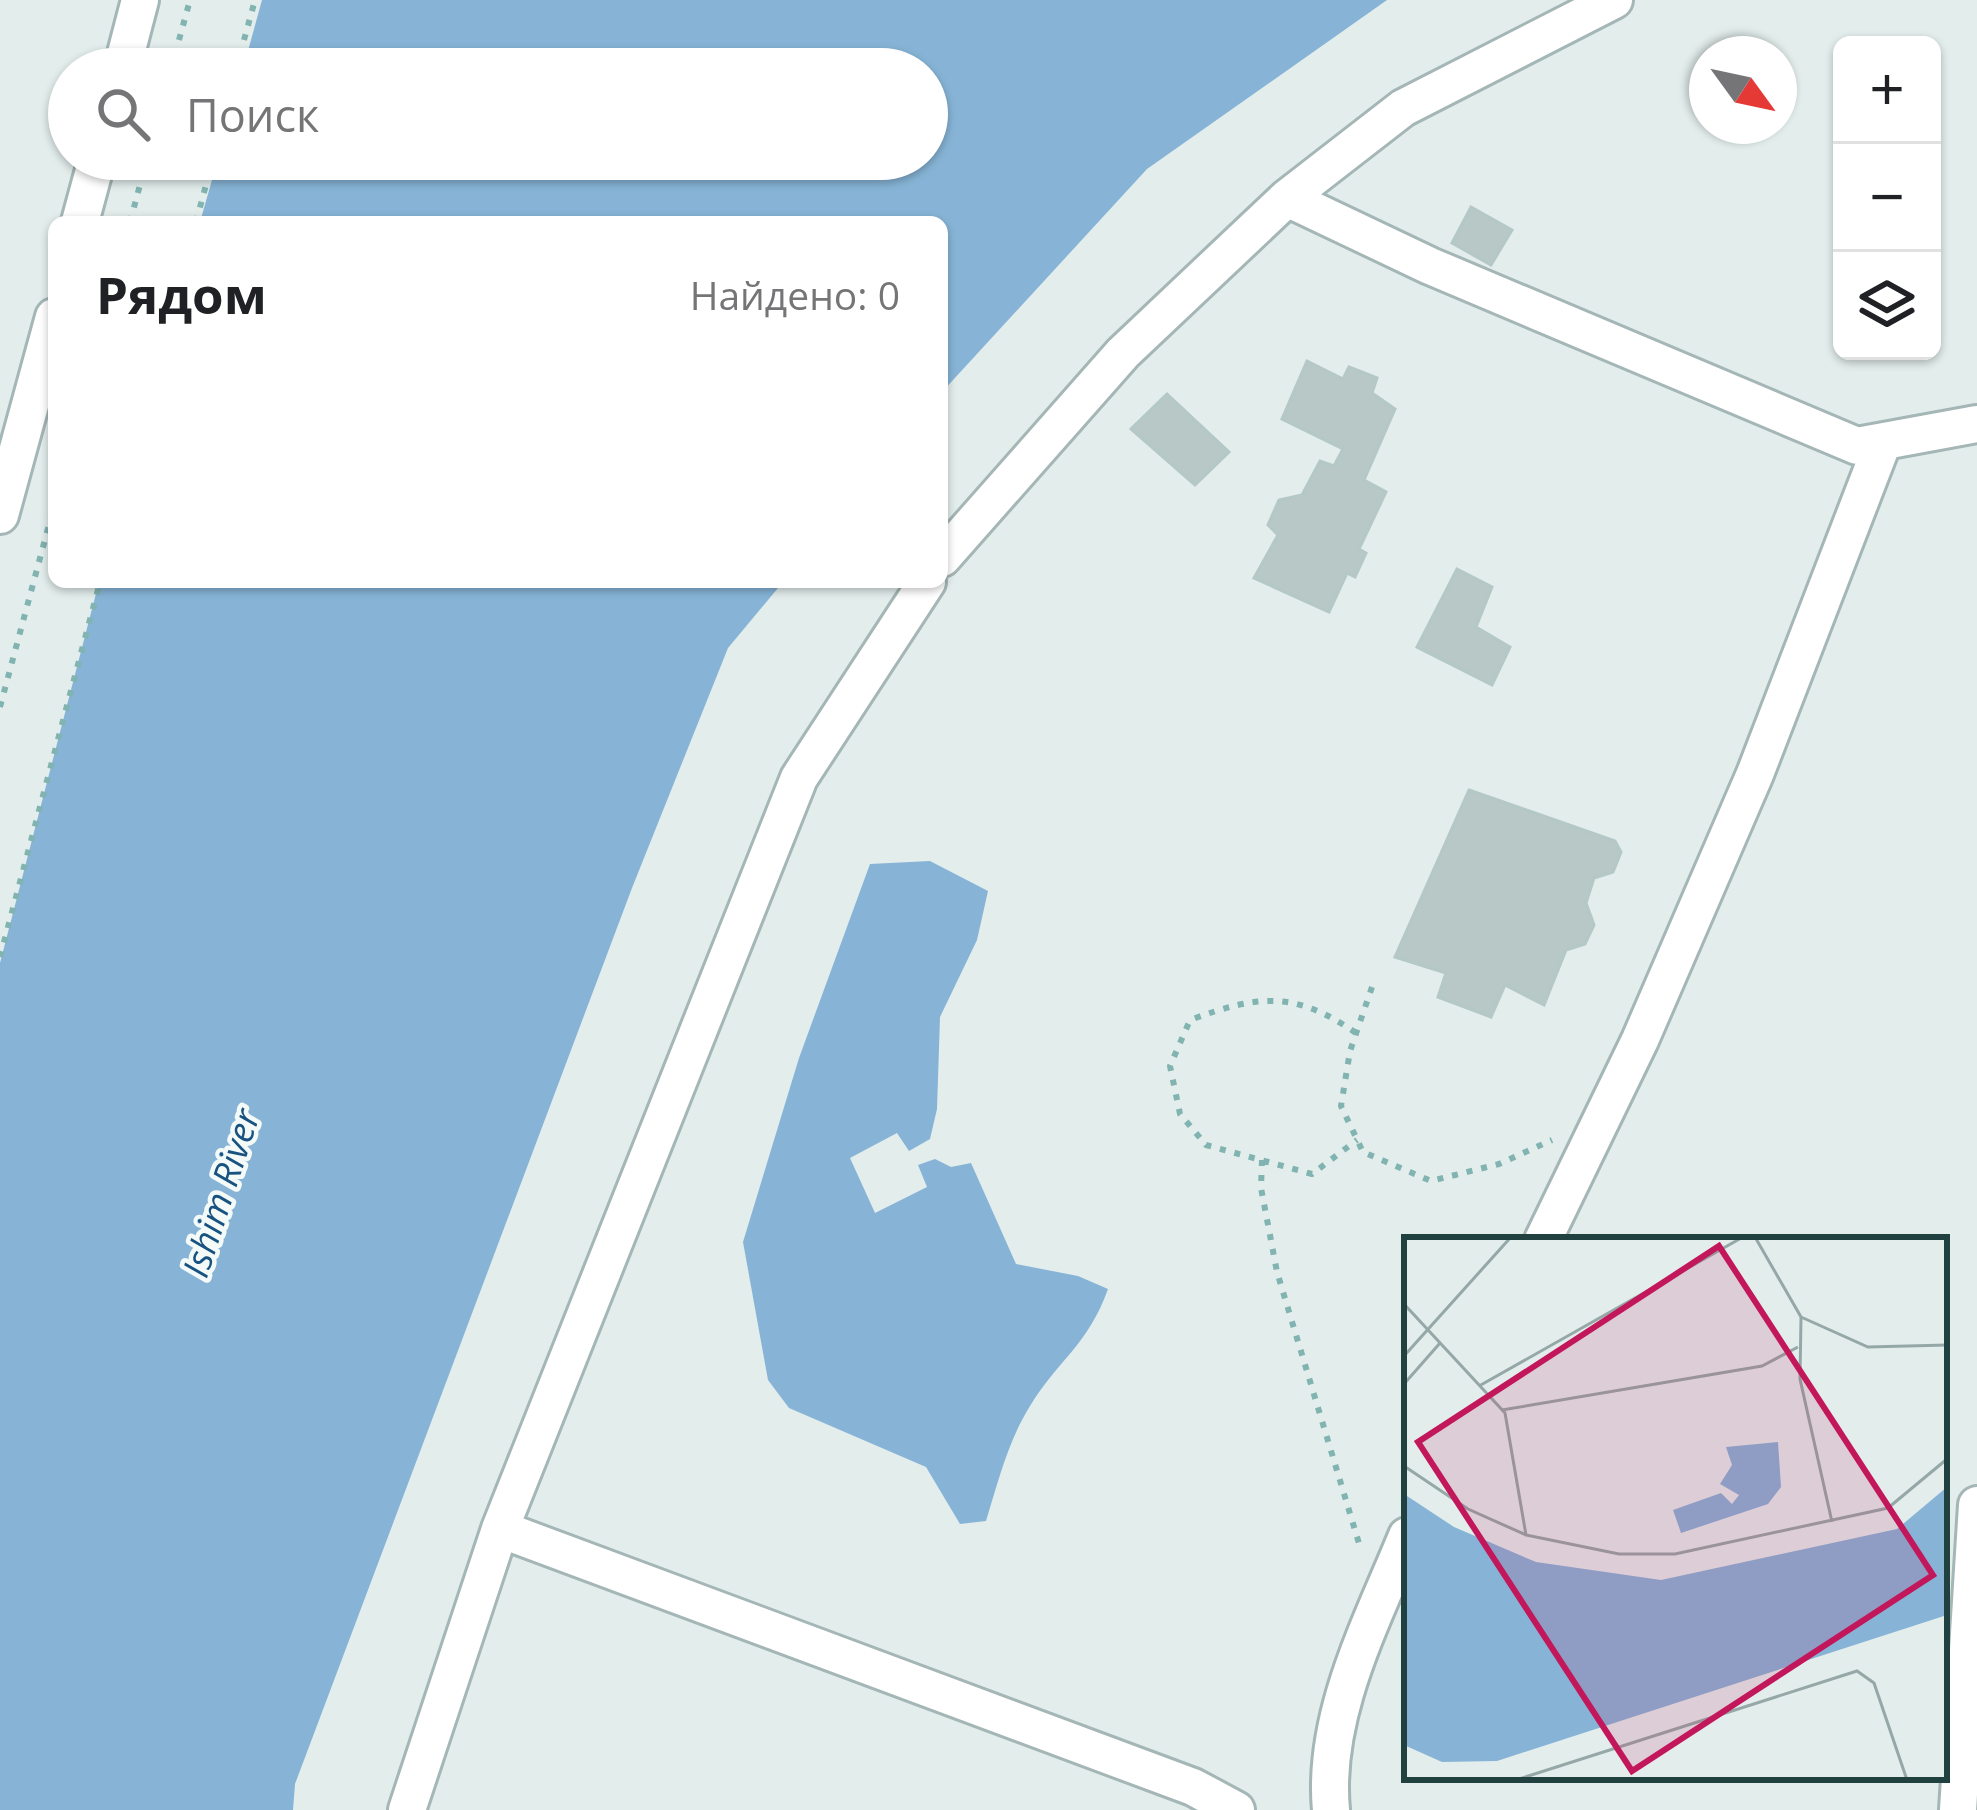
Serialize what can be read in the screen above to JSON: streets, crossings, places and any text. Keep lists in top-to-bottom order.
{
  "water": ["Ishim River"],
  "north": "bottom right",
  "page": {
    "map_buttons": ["+", "−"],
    "search": "Поиск",
    "heading": ["Рядом", "Найдено: 0"]
  }
}
